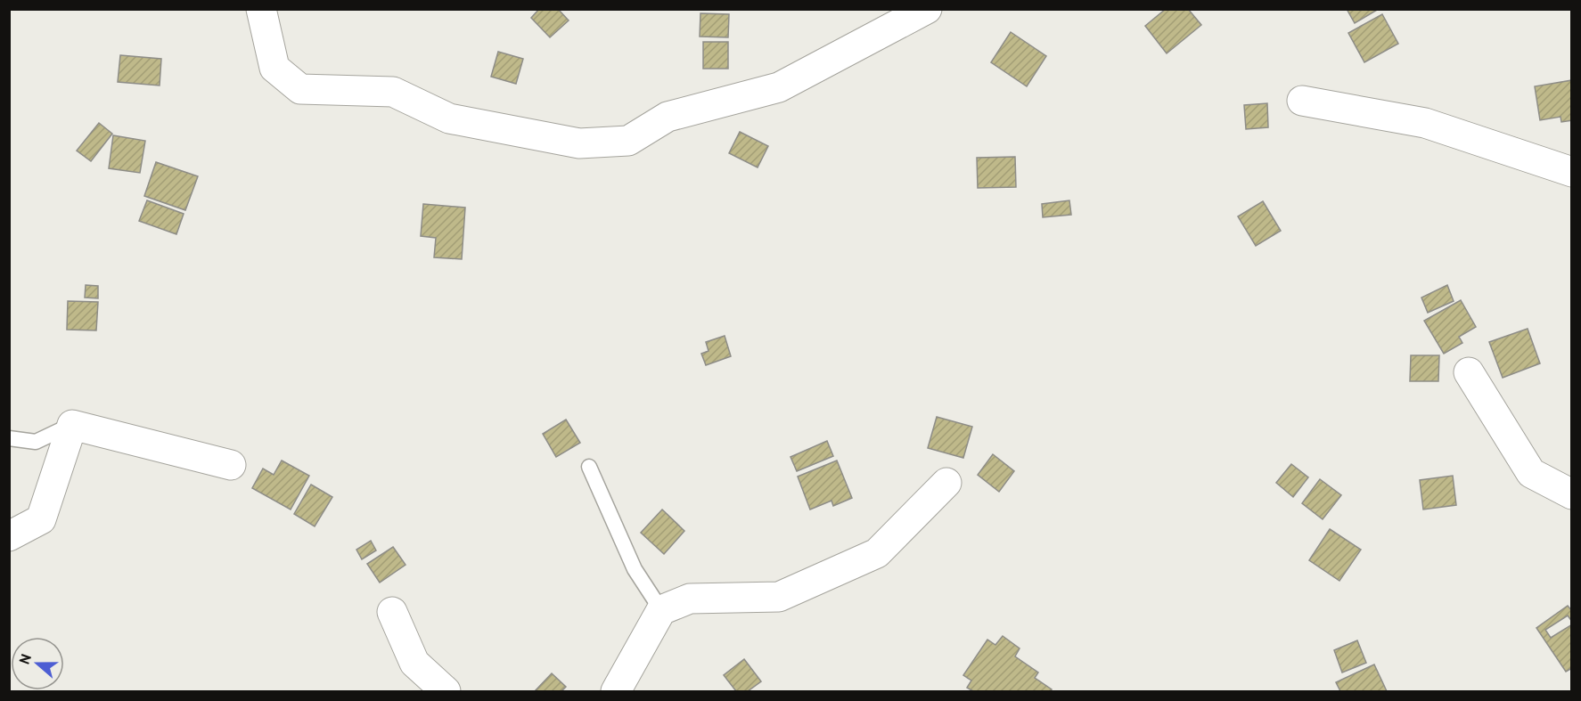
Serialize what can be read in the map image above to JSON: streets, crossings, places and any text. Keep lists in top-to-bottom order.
{
  "north": "left"
}
